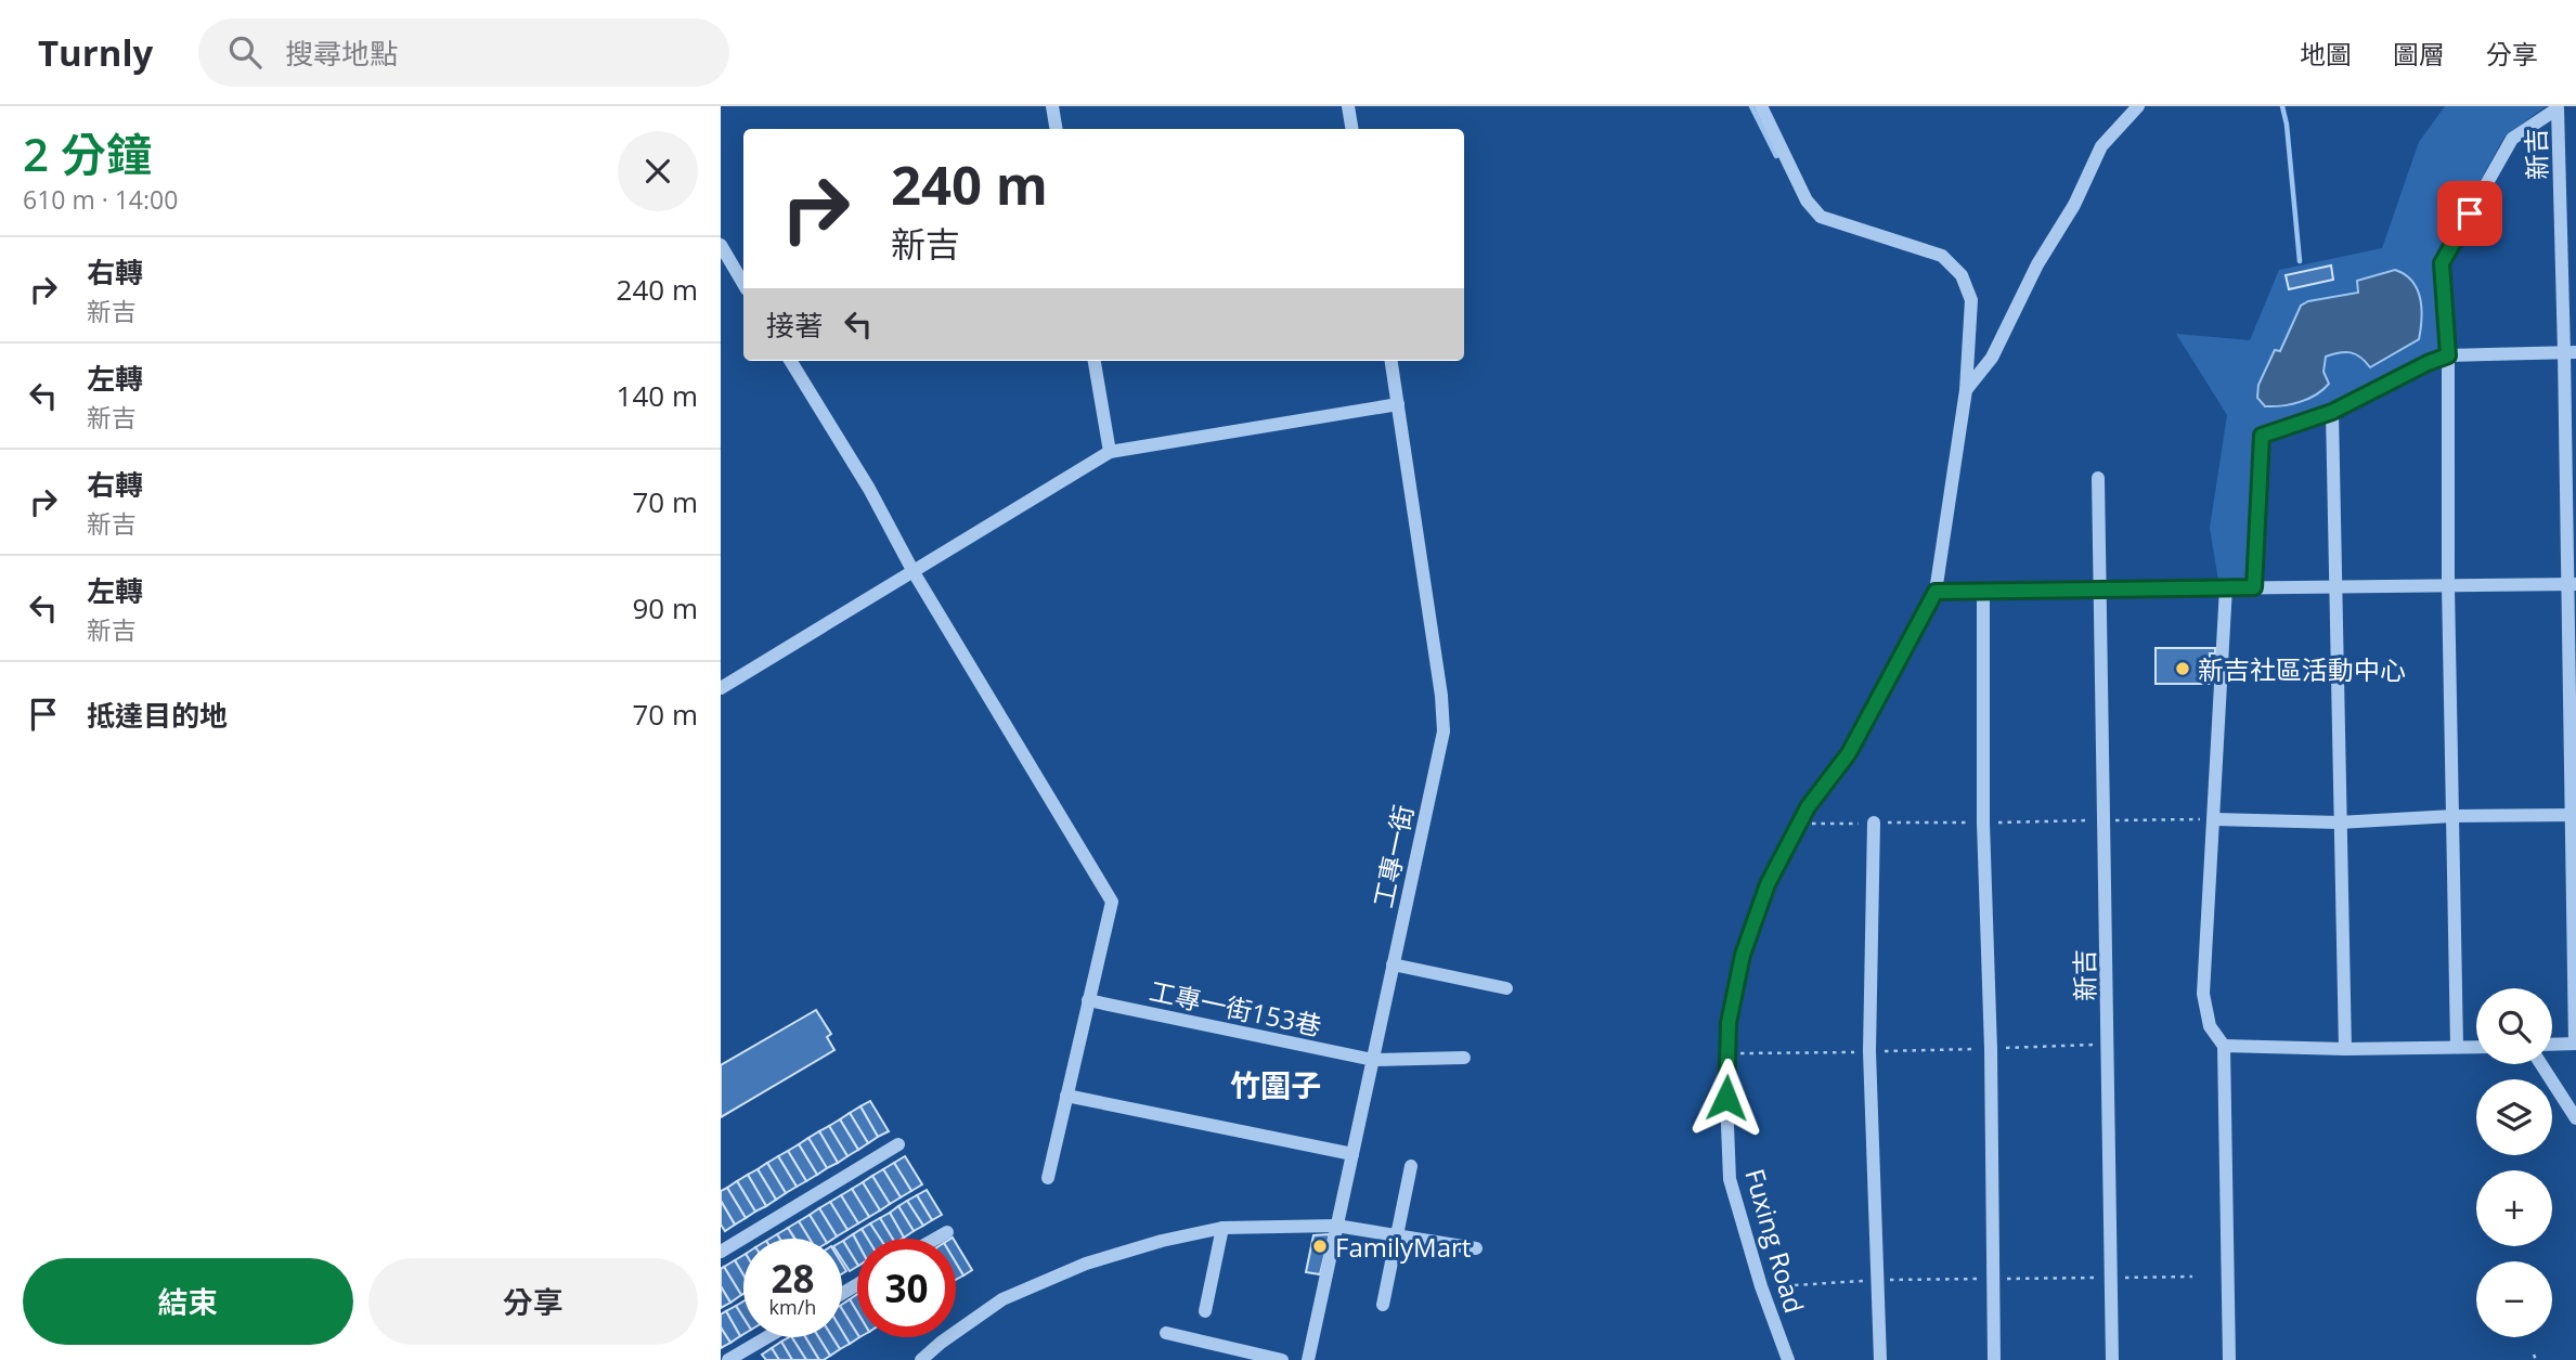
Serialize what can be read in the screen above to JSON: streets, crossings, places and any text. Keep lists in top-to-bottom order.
{
  "streets": {
    "street": [
      "新吉",
      "工專一街",
      "工專一街153巷",
      "Fuxing Road"
    ]
  },
  "crossings": [
    ["工專一街", "工專一街153巷"]
  ],
  "districts": ["竹圍子"],
  "places": ["新吉社區活動中心", "FamilyMart"],
  "page": {
    "header": "Turnly",
    "search": "搜尋地點",
    "nav": ["地圖", "圖層", "分享"],
    "heading": ["2 分鐘", "610 m · 14:00"],
    "turn": ["240 m", "新吉"],
    "list": [
      {
        "name": "右轉",
        "note": "新吉",
        "value": "240 m"
      },
      {
        "name": "左轉",
        "note": "新吉",
        "value": "140 m"
      },
      {
        "name": "右轉",
        "note": "新吉",
        "value": "70 m"
      },
      {
        "name": "左轉",
        "note": "新吉",
        "value": "90 m"
      },
      {
        "name": "抵達目的地",
        "value": "70 m"
      }
    ],
    "then": "接著",
    "map_buttons": ["+", "−"],
    "speed": "28 km/h",
    "limit": "30",
    "buttons": ["結束", "分享"]
  }
}
